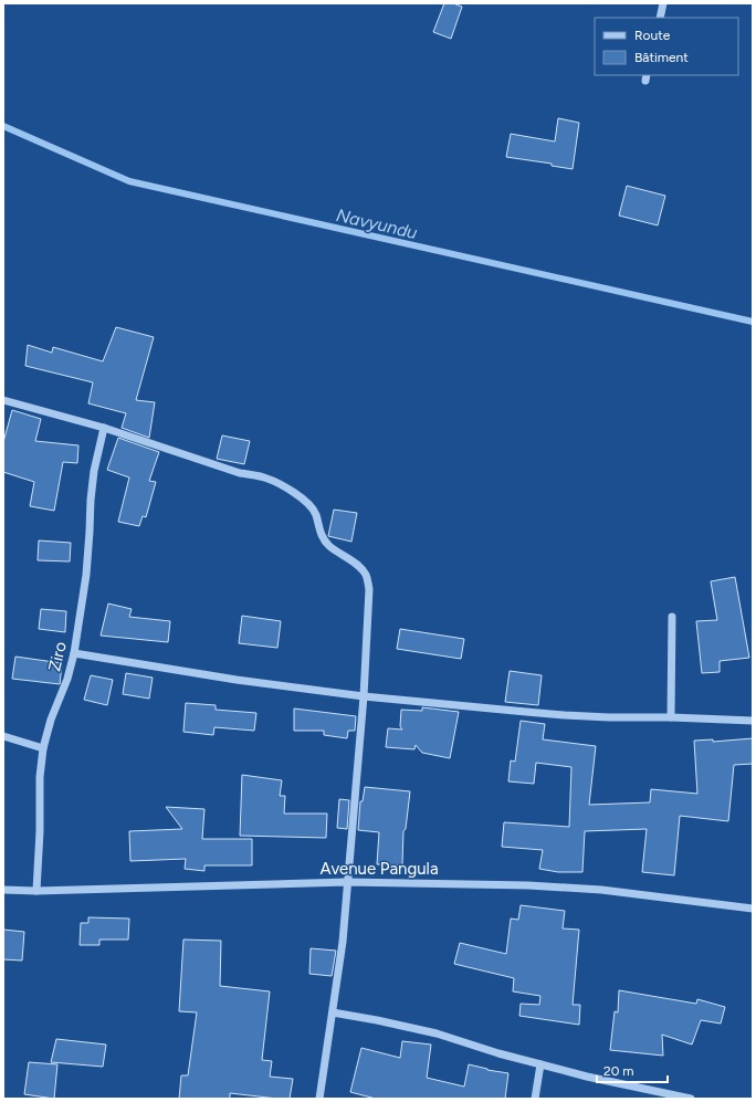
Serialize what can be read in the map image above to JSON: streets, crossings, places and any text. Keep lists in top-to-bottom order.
{
  "streets": {
    "street": ["Ziro", "Avenue Pangula"]
  },
  "crossings": [
    ["Ziro", "Avenue Pangula"]
  ],
  "water": ["Navyundu"],
  "legend": ["Route", "Bâtiment"],
  "scale_bar": "20 m"
}
